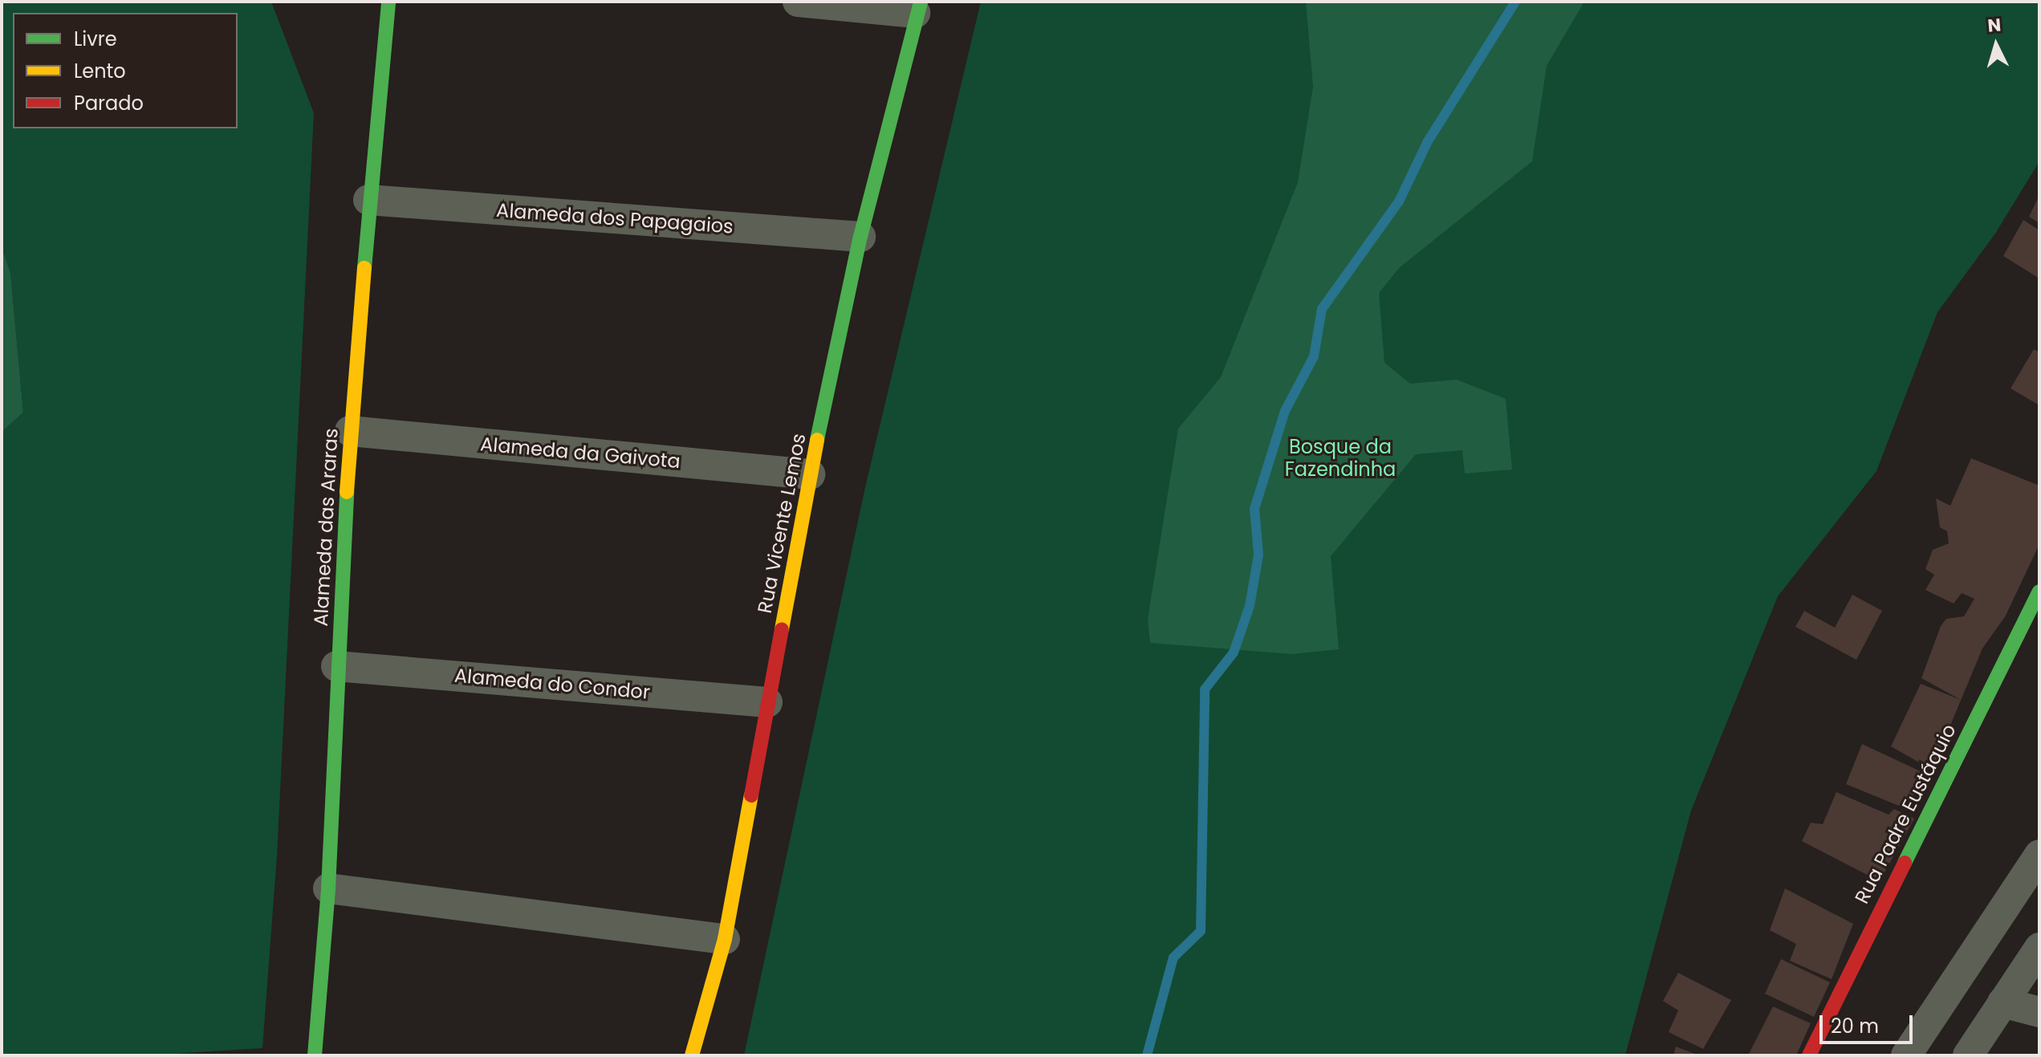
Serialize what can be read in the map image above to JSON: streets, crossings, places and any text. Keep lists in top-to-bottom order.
{
  "streets": {
    "street": [
      "Alameda dos Papagaios",
      "Alameda da Gaivota",
      "Rua Vicente Lemos",
      "Alameda das Araras",
      "Alameda do Condor",
      "Rua Padre Eustáquio"
    ]
  },
  "crossings": [
    ["Alameda dos Papagaios", "Rua Vicente Lemos"],
    ["Alameda dos Papagaios", "Alameda das Araras"],
    ["Alameda da Gaivota", "Rua Vicente Lemos"],
    ["Alameda da Gaivota", "Alameda das Araras"],
    ["Rua Vicente Lemos", "Alameda do Condor"],
    ["Alameda das Araras", "Alameda do Condor"]
  ],
  "parks": ["Bosque da Fazendinha"],
  "legend": ["Livre", "Lento", "Parado"],
  "scale_bar": "20 m",
  "north": "top"
}
